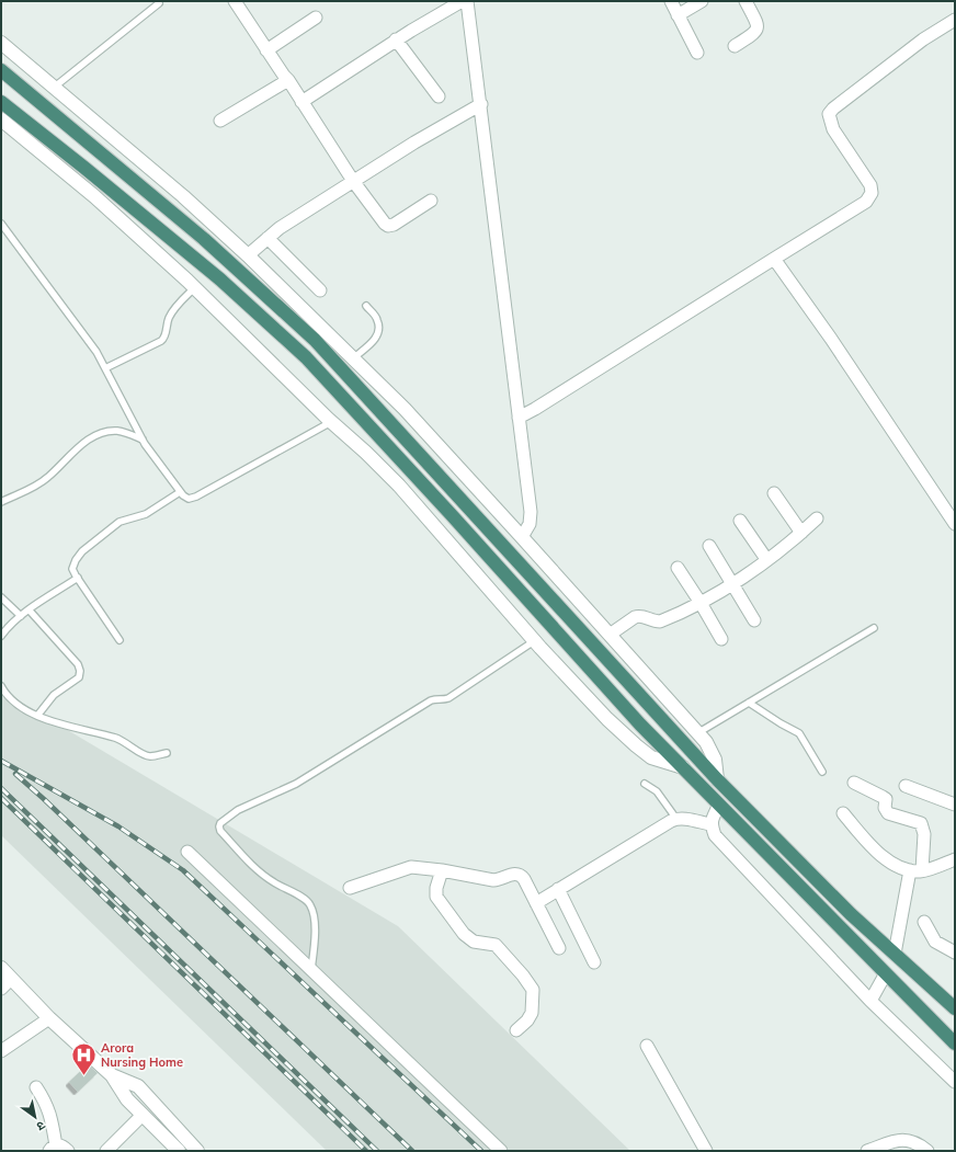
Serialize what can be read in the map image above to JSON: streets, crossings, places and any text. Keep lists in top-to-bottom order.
{
  "places": {
    "hospital": ["Arora Nursing Home"]
  },
  "north": "bottom right"
}
